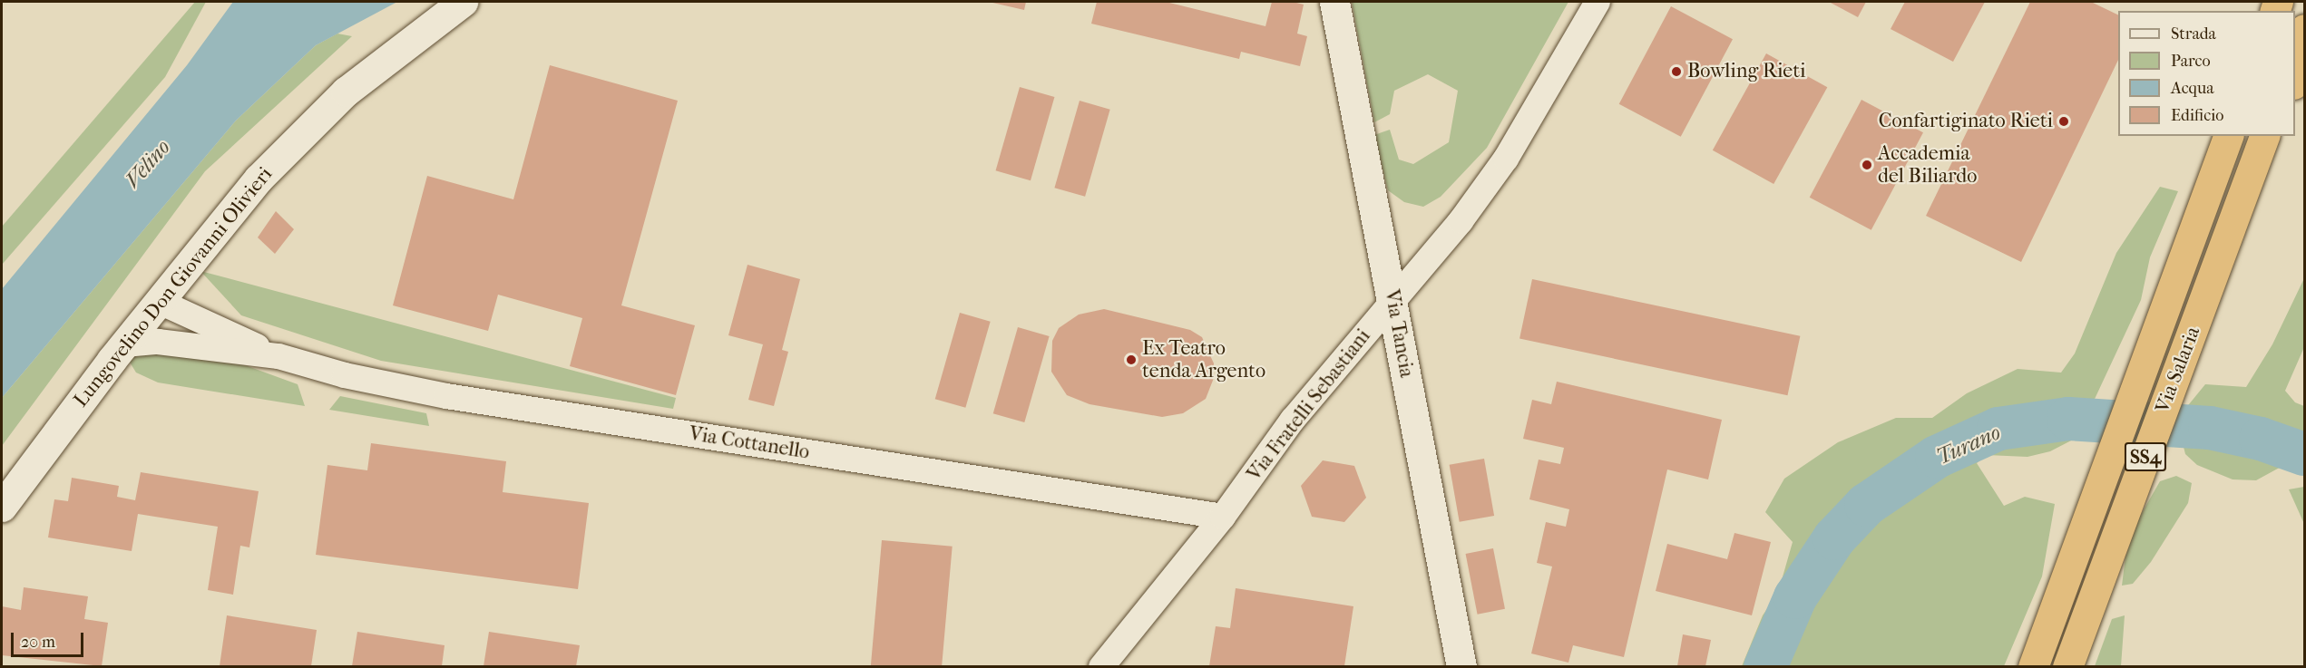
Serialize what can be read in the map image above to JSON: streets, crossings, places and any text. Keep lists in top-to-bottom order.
{
  "streets": {
    "highway": ["Via Salaria", "SS4"],
    "street": [
      "Lungovelino Don Giovanni Olivieri",
      "Via Tancia",
      "Via Fratelli Sebastiani",
      "Via Cottanello"
    ]
  },
  "crossings": [
    ["Lungovelino Don Giovanni Olivieri", "Via Cottanello"],
    ["Via Tancia", "Via Fratelli Sebastiani"],
    ["Via Fratelli Sebastiani", "Via Cottanello"]
  ],
  "water": ["Velino", "Turano"],
  "places": [
    "Bowling Rieti",
    "Confartiginato Rieti",
    "Accademia del Biliardo",
    "Ex Teatro tenda Argento"
  ],
  "legend": [
    "Strada",
    "Parco",
    "Acqua",
    "Edificio"
  ],
  "scale_bar": "20 m"
}
